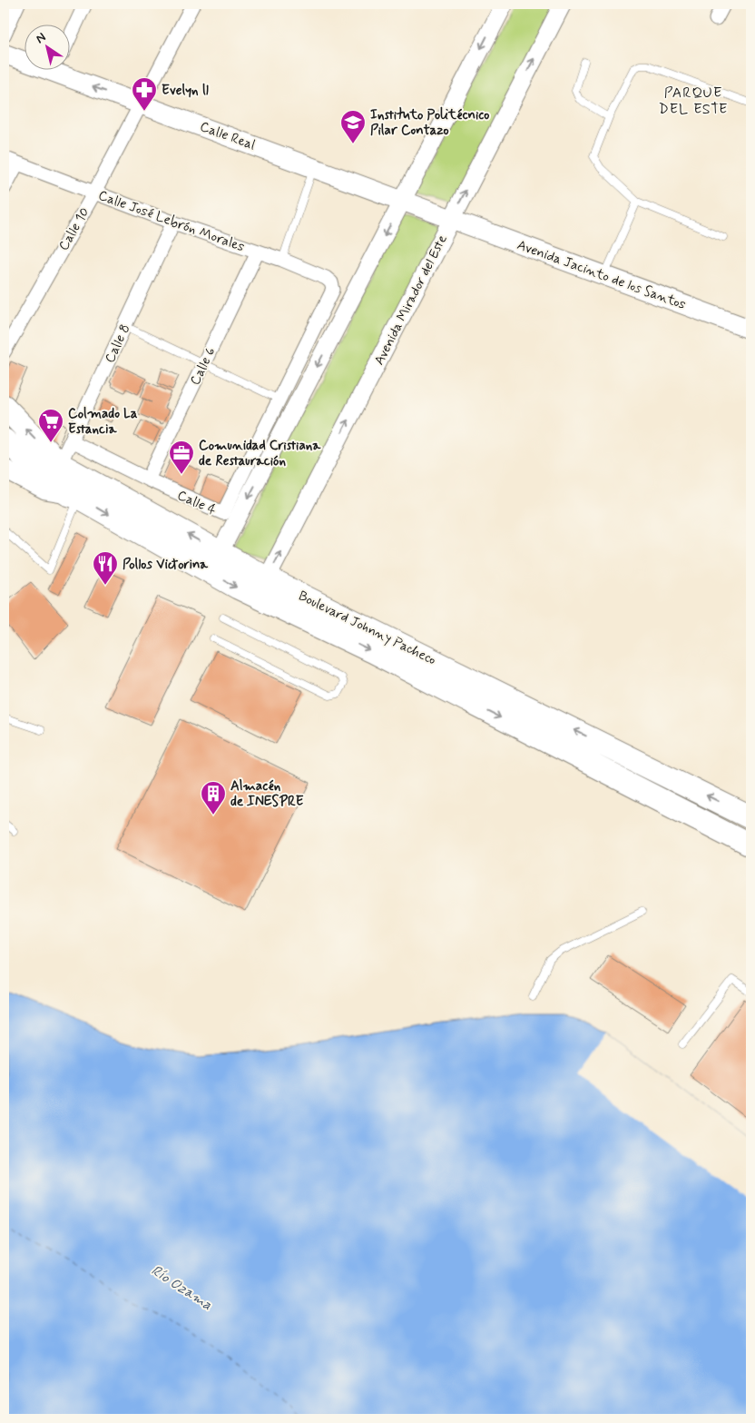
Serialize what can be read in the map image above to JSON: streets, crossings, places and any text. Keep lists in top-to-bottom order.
{
  "streets": {
    "main road": ["Calle Real", "Avenida Jacinto de los Santos", "Boulevard Johnny Pacheco"],
    "street": [
      "Calle José Lebrón Morales",
      "Calle 10",
      "Avenida Mirador del Este",
      "Calle 8",
      "Calle 6",
      "Calle 4"
    ]
  },
  "crossings": [
    ["Calle Real", "Calle 10"],
    ["Calle Real", "Avenida Jacinto de los Santos"],
    ["Calle Real", "Avenida Mirador del Este"],
    ["Calle José Lebrón Morales", "Calle 10"],
    ["Calle José Lebrón Morales", "Calle 8"],
    ["Calle José Lebrón Morales", "Calle 6"],
    ["Calle José Lebrón Morales", "Calle 4"],
    ["Avenida Jacinto de los Santos", "Avenida Mirador del Este"],
    ["Avenida Mirador del Este", "Boulevard Johnny Pacheco"],
    ["Calle 8", "Calle 4"],
    ["Calle 8", "Boulevard Johnny Pacheco"],
    ["Calle 6", "Calle 4"]
  ],
  "districts": ["PARQUE DEL ESTE"],
  "water": ["Río Ozama"],
  "places": {
    "pharmacy": ["Evelyn ll"],
    "school or university": ["Instituto Politécnico Pilar Contazo"],
    "supermarket": ["Colmado La Estancia"],
    "office": ["Comunidad Cristiana de Restauración"],
    "restaurant": ["Pollos Victorina"],
    "building": ["Almacén de INESPRE"]
  },
  "north": "top left"
}
